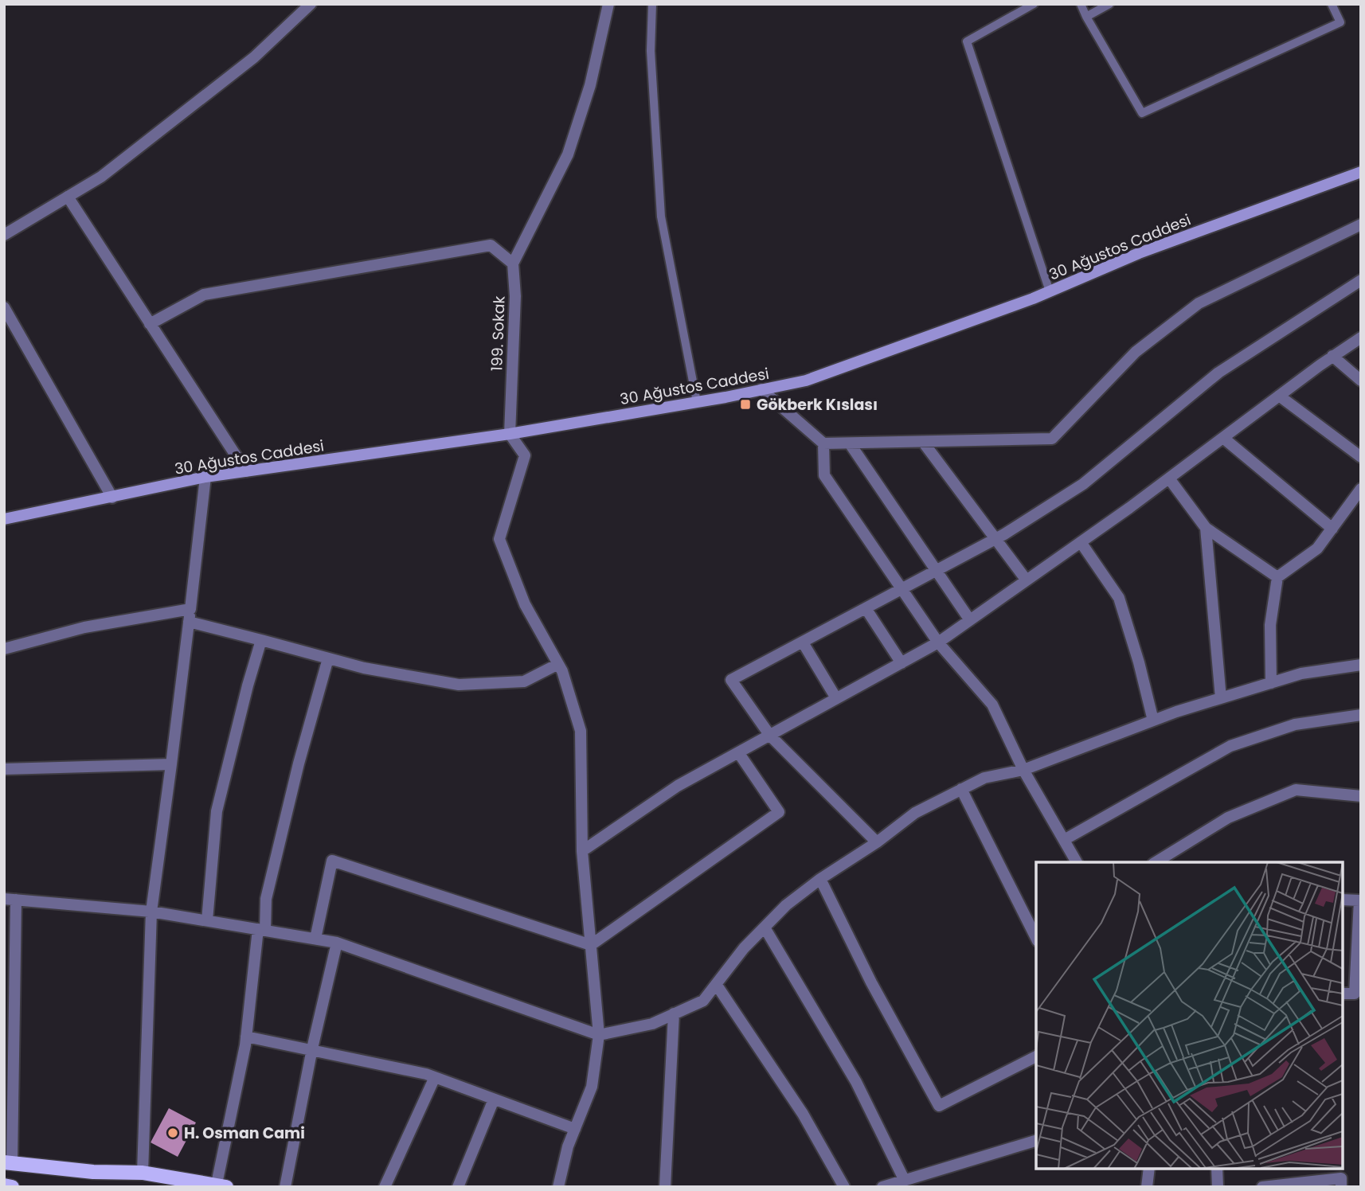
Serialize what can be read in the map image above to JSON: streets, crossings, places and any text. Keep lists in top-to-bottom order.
{
  "streets": {
    "main road": ["30 Ağustos Caddesi"],
    "street": ["199. Sokak"]
  },
  "crossings": [
    ["30 Ağustos Caddesi", "199. Sokak"]
  ],
  "places": {
    "transit": ["Gökberk Kıslası"],
    "other": ["H. Osman Cami"]
  }
}
